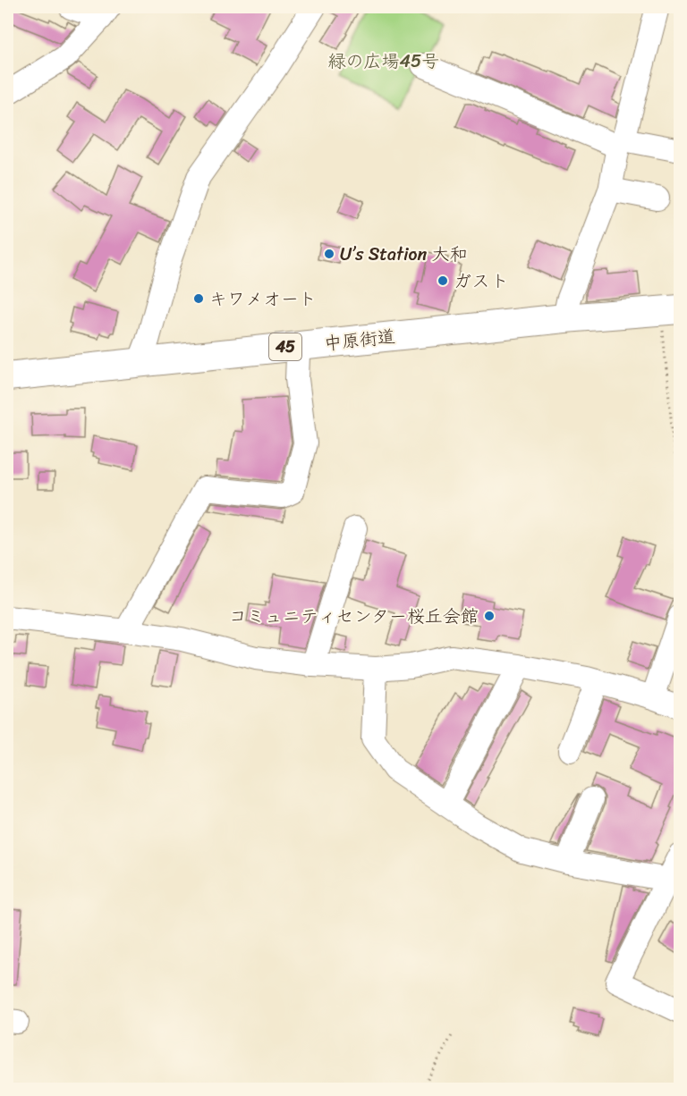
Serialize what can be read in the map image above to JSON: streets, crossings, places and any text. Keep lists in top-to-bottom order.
{
  "streets": {
    "main road": ["中原街道", "45"]
  },
  "parks": ["緑の広場45号"],
  "places": [
    "U’s Station 大和",
    "ガスト",
    "キワメオート",
    "コミュニティセンター桜丘会館"
  ]
}
